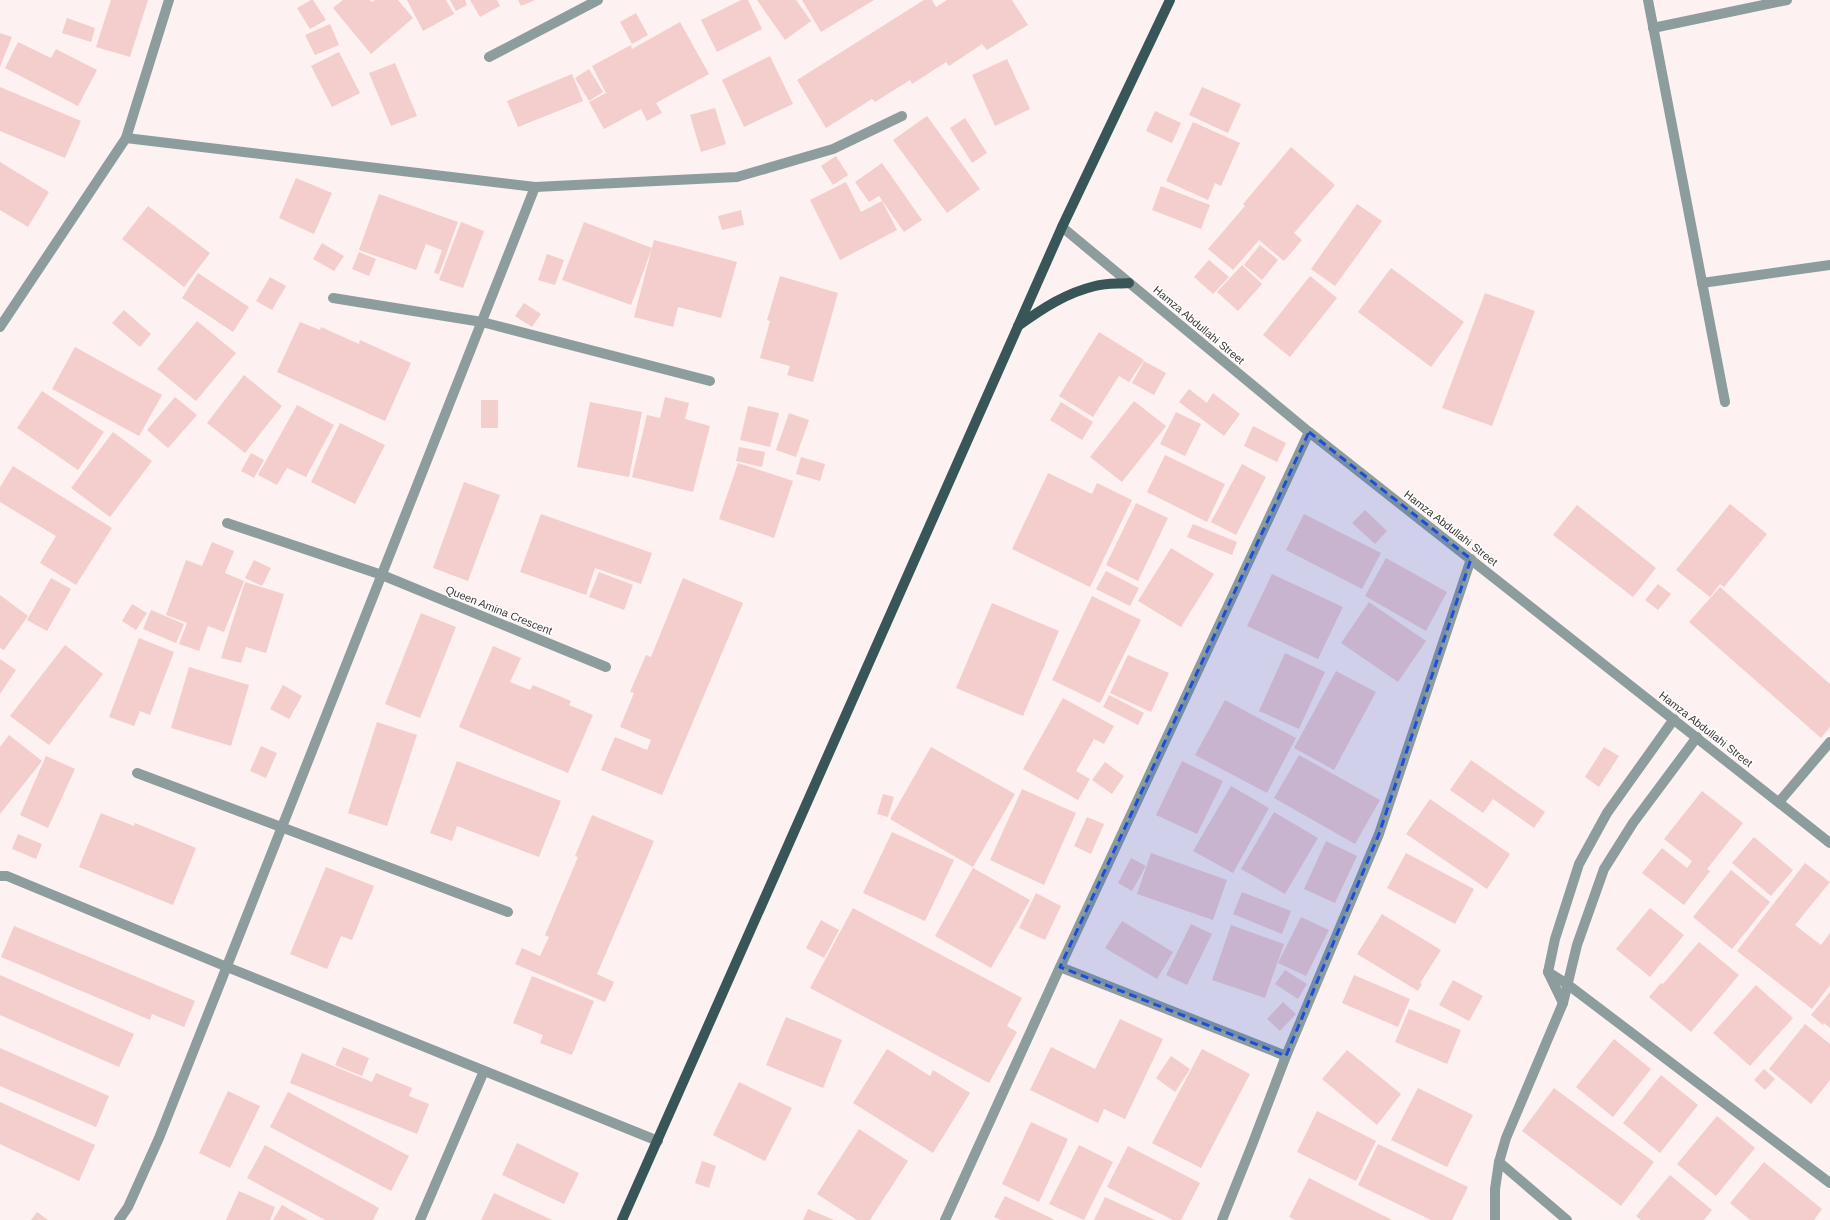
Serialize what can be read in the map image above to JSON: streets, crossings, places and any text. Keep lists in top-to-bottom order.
{
  "streets": {
    "street": ["Hamza Abdullahi Street", "Queen Amina Crescent"]
  }
}
